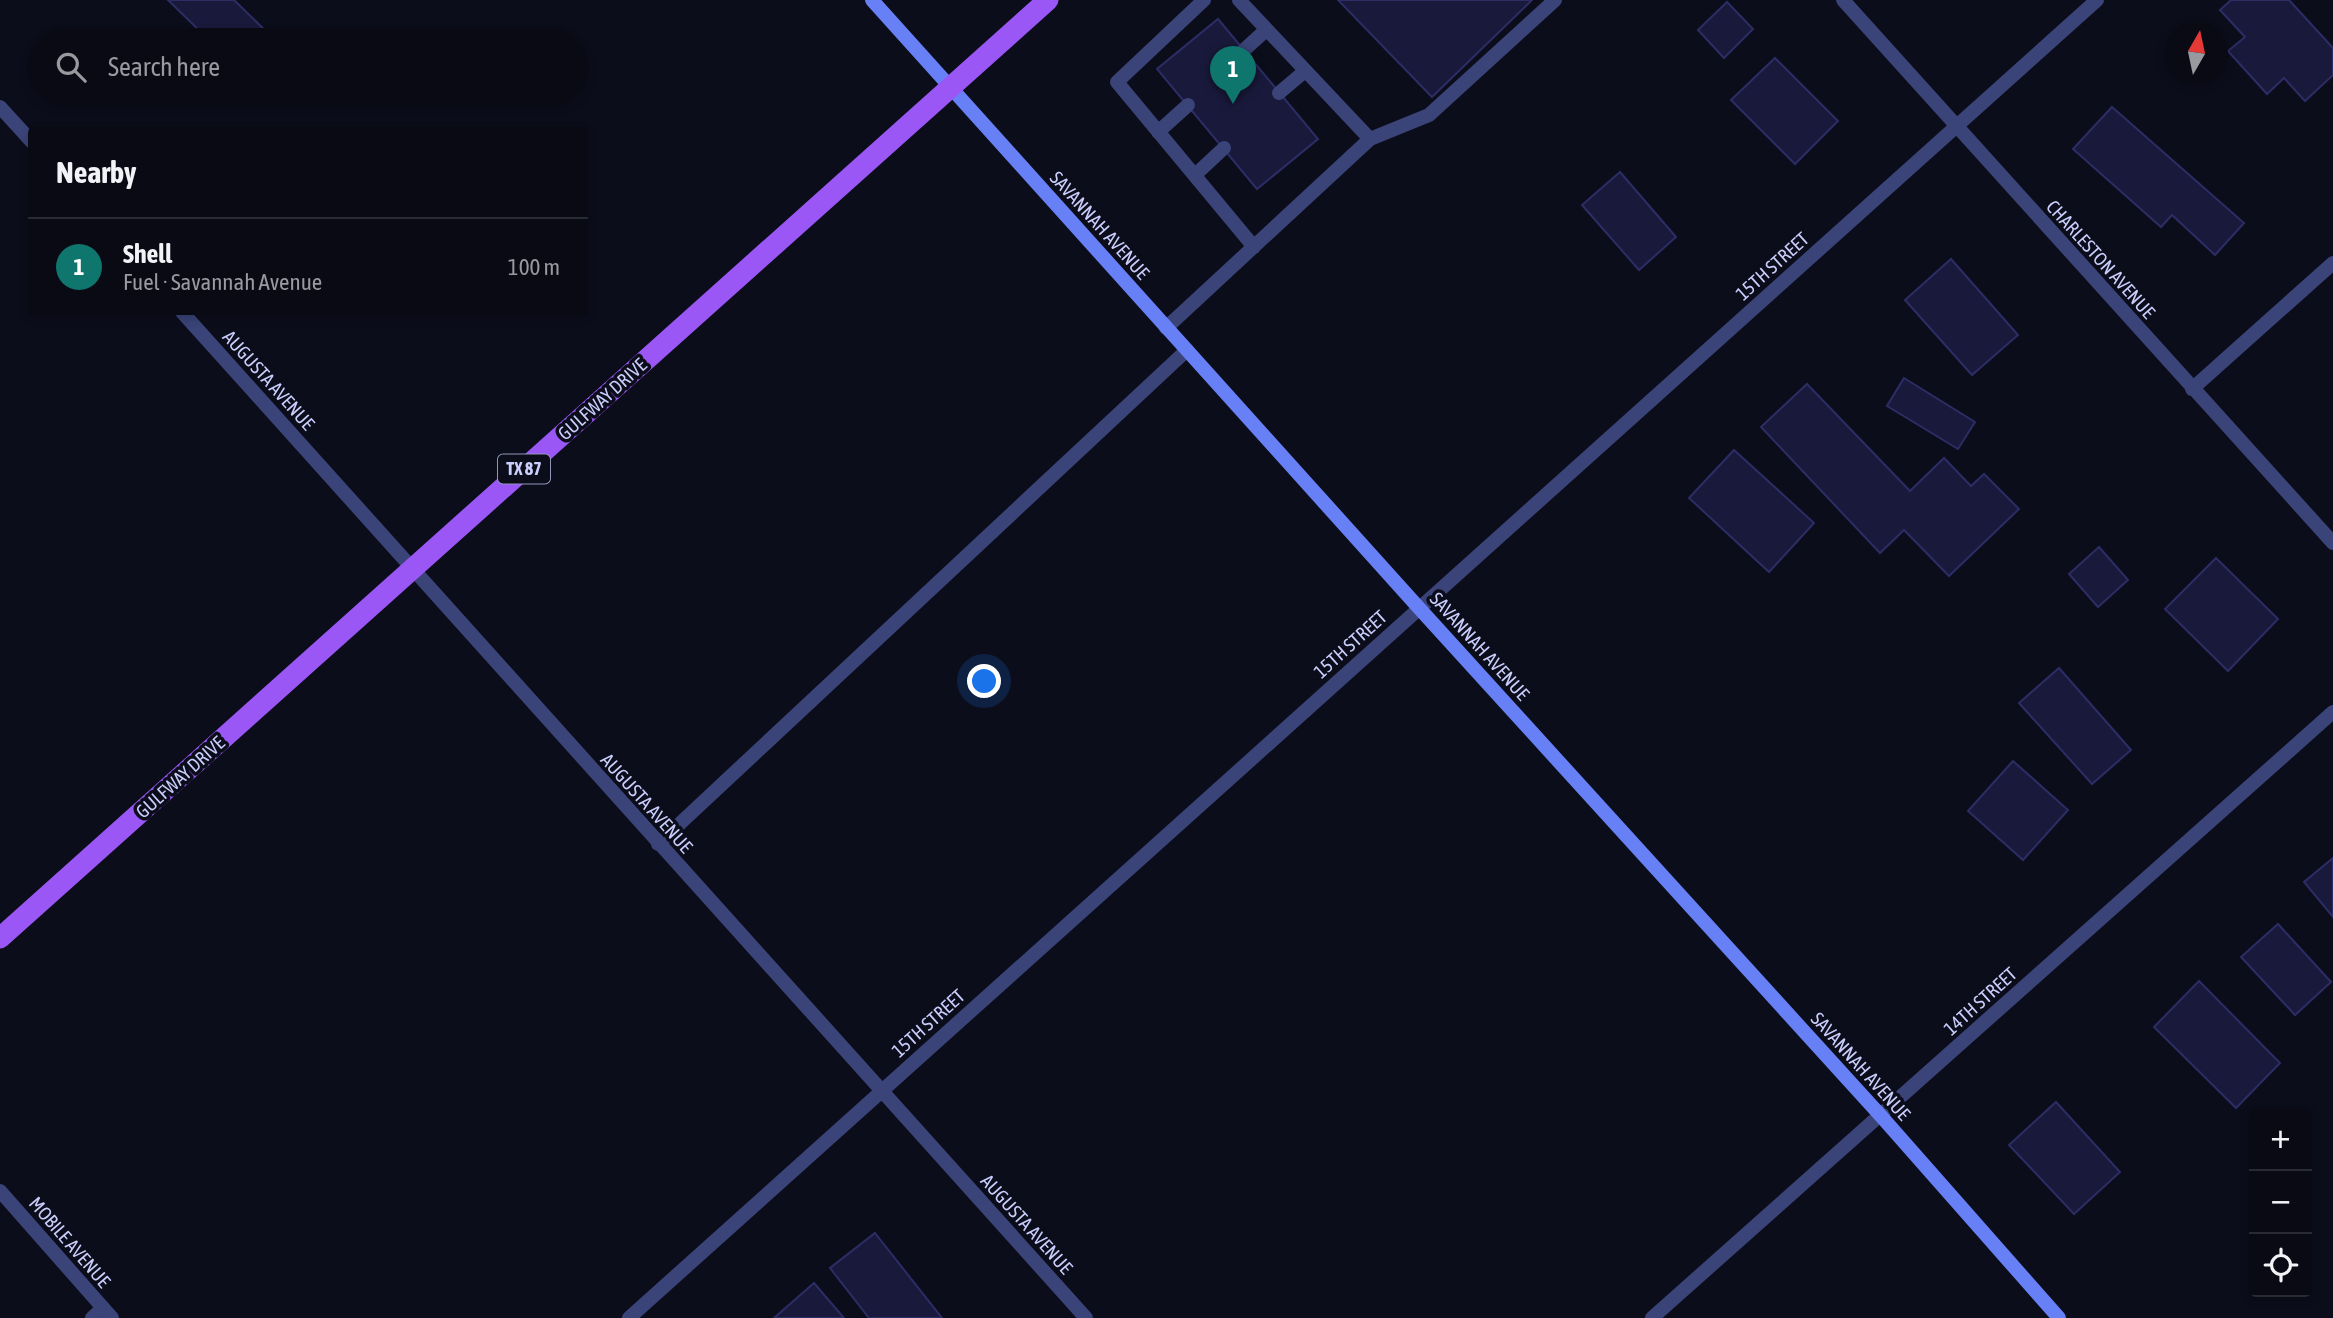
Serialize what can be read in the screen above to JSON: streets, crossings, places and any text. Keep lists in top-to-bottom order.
{
  "streets": {
    "main road": ["GULFWAY DRIVE", "TX 87"],
    "street": [
      "SAVANNAH AVENUE",
      "CHARLESTON AVENUE",
      "15TH STREET",
      "AUGUSTA AVENUE",
      "14TH STREET",
      "MOBILE AVENUE"
    ]
  },
  "crossings": [
    ["SAVANNAH AVENUE", "15TH STREET"],
    ["SAVANNAH AVENUE", "GULFWAY DRIVE"],
    ["SAVANNAH AVENUE", "14TH STREET"],
    ["CHARLESTON AVENUE", "15TH STREET"],
    ["15TH STREET", "AUGUSTA AVENUE"],
    ["AUGUSTA AVENUE", "GULFWAY DRIVE"]
  ],
  "north": "top",
  "page": {
    "search": "Search here",
    "pins": "1",
    "heading": "Nearby",
    "list": [
      {
        "mark": "1",
        "name": "Shell",
        "note": "Fuel · Savannah Avenue",
        "value": "100 m"
      }
    ],
    "map_buttons": ["+", "−"]
  }
}
